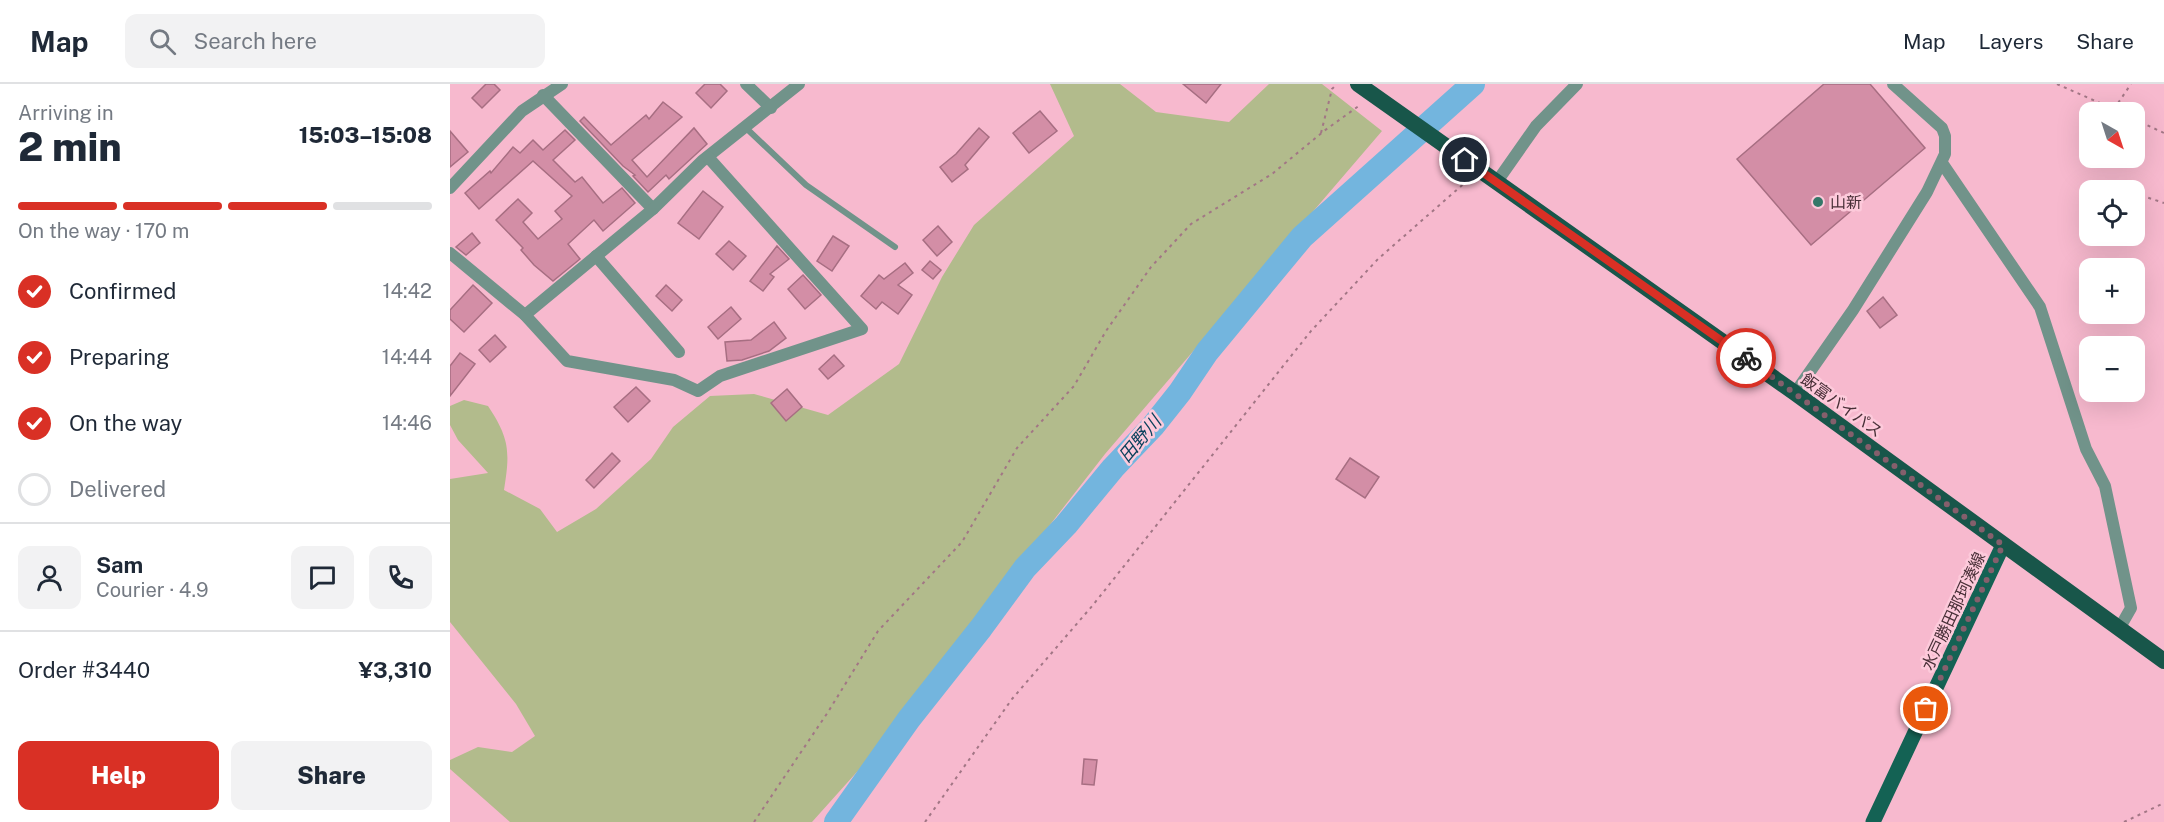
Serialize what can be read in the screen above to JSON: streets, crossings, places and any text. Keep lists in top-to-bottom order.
{
  "streets": {
    "highway": ["飯富バイパス"],
    "main road": ["水戸勝田那珂湊線"]
  },
  "crossings": [
    ["飯富バイパス", "水戸勝田那珂湊線"]
  ],
  "water": ["田野川"],
  "places": ["山新"],
  "north": "bottom right",
  "page": {
    "header": "Map",
    "search": "Search here",
    "nav": ["Map", "Layers", "Share"],
    "heading": ["2 min", "Arriving in", "15:03–15:08"],
    "panel": [
      "Sam",
      "Courier · 4.9",
      "Order #3440",
      "¥3,310"
    ],
    "map_buttons": ["+", "−"],
    "bar": "On the way · 170 m",
    "list": [
      ["Confirmed", "14:42"],
      ["Preparing", "14:44"],
      ["On the way", "14:46"],
      "Delivered"
    ],
    "buttons": ["Help", "Share"]
  }
}
